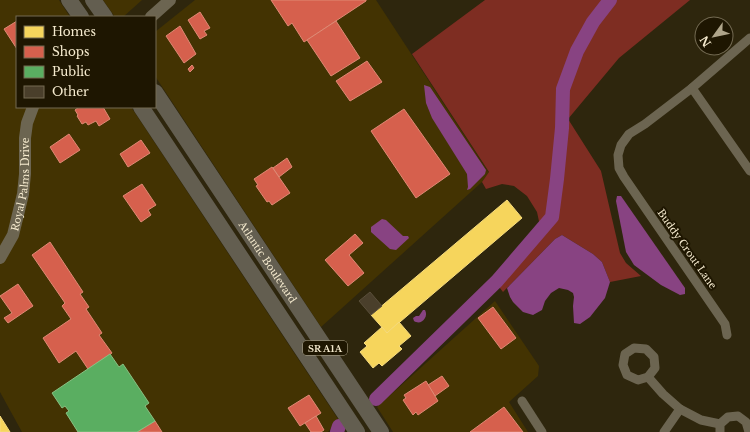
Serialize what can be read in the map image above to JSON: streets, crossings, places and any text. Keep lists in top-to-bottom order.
{
  "streets": {
    "highway": ["Atlantic Boulevard", "SR A1A"],
    "street": ["Royal Palms Drive", "Buddy Crout Lane"]
  },
  "legend": [
    "Homes",
    "Shops",
    "Public",
    "Other"
  ],
  "north": "bottom left"
}
